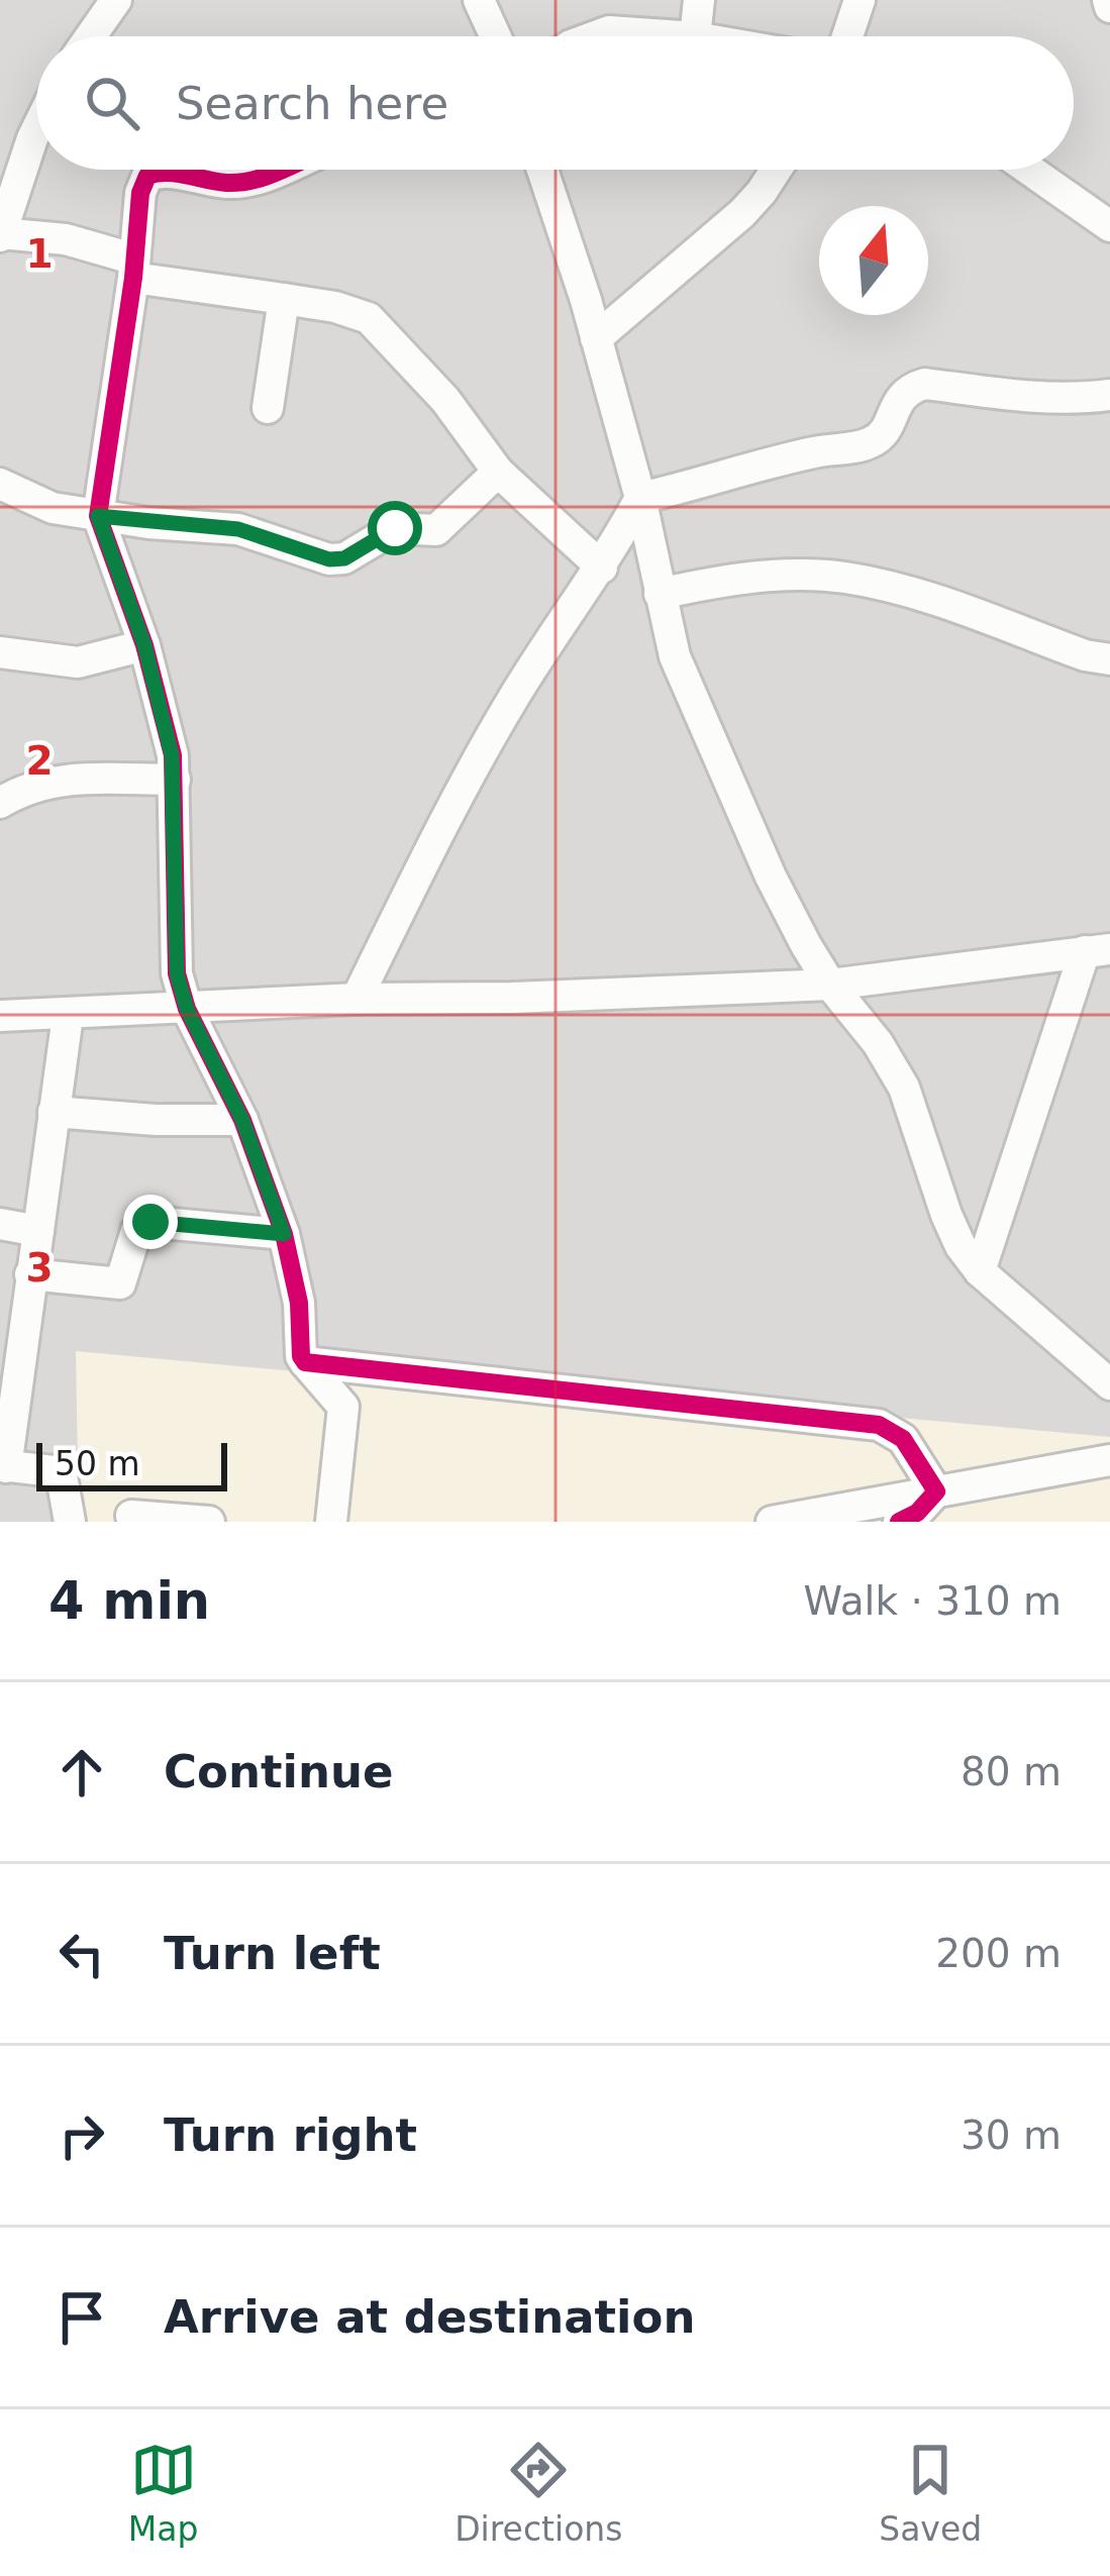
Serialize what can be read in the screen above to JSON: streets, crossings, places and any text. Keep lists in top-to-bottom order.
{
  "scale_bar": "50 m",
  "north": "top",
  "page": {
    "search": "Search here",
    "scale": "50 m",
    "heading": ["4 min", "Walk · 310 m"],
    "list": [
      ["Continue", "80 m"],
      ["Turn left", "200 m"],
      ["Turn right", "30 m"],
      "Arrive at destination"
    ],
    "nav": ["Map", "Directions", "Saved"]
  },
  "grid": {
    "rows": ["1", "2", "3"]
  }
}
